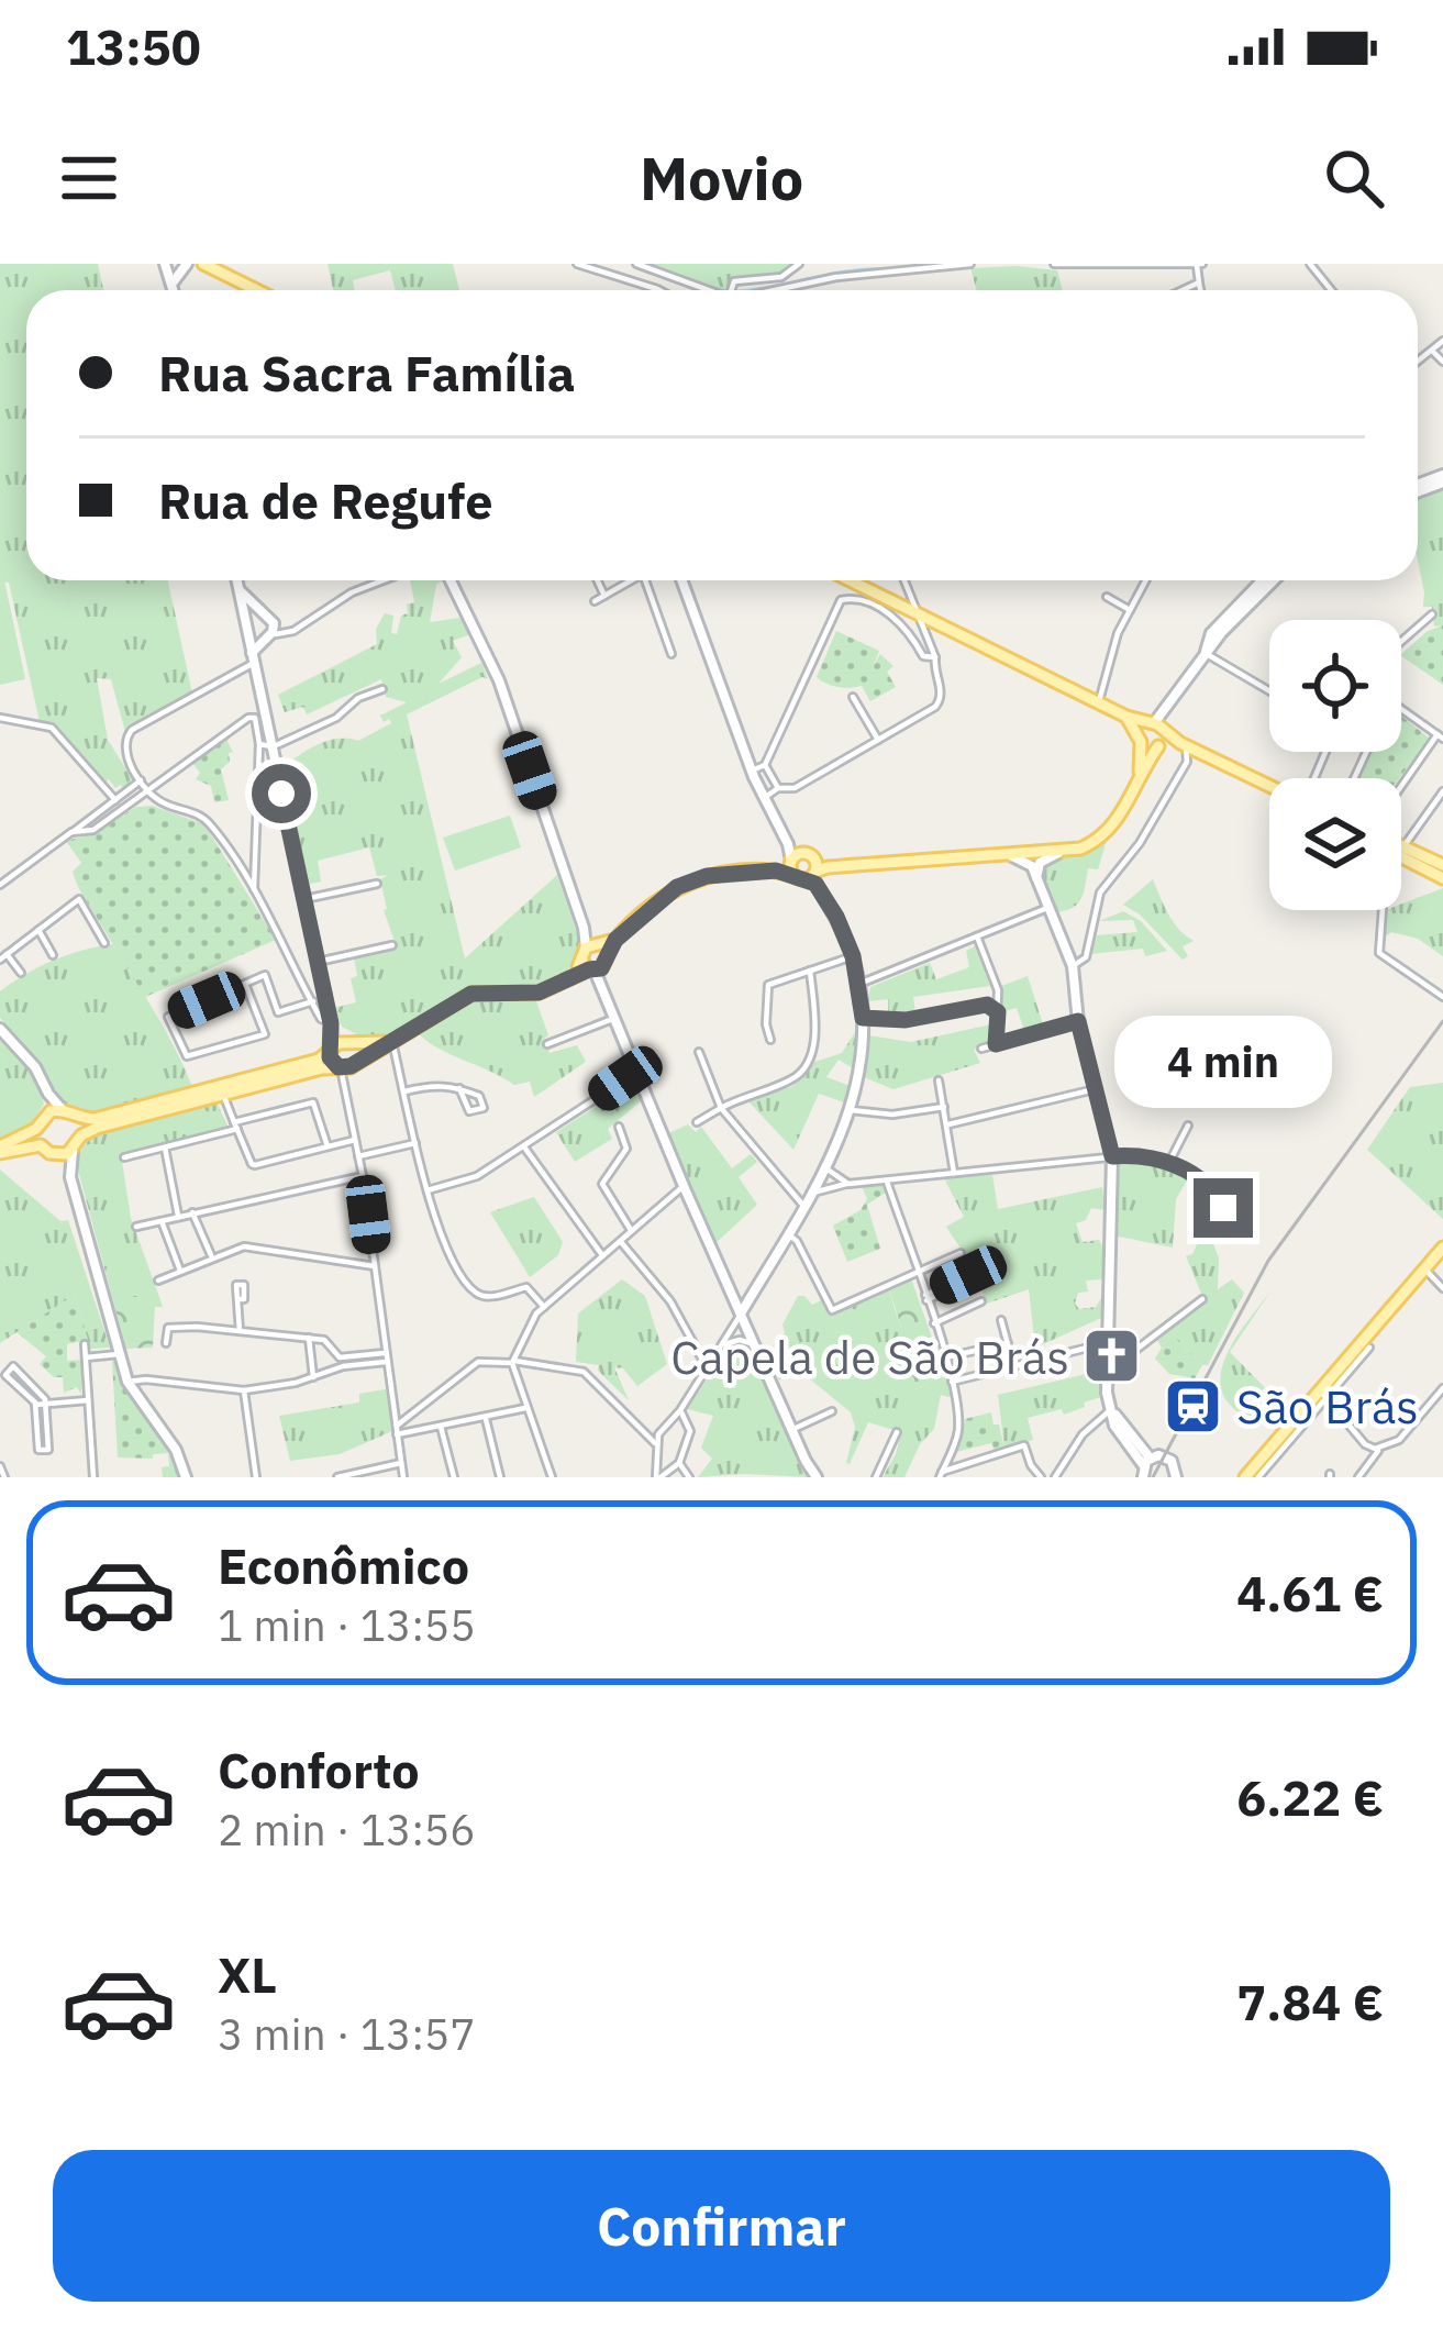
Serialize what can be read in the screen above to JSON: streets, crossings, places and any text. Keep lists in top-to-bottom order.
{
  "places": {
    "church": ["Capela de São Brás"],
    "station": ["São Brás"]
  },
  "page": {
    "status": "13:50",
    "header": "Movio",
    "banner": ["Rua Sacra Família", "Rua de Regufe"],
    "bubble": "4 min",
    "list": [
      {
        "name": "Econômico",
        "note": "1 min · 13:55",
        "value": "4.61 €"
      },
      {
        "name": "Conforto",
        "note": "2 min · 13:56",
        "value": "6.22 €"
      },
      {
        "name": "XL",
        "note": "3 min · 13:57",
        "value": "7.84 €"
      }
    ],
    "buttons": "Confirmar"
  }
}
